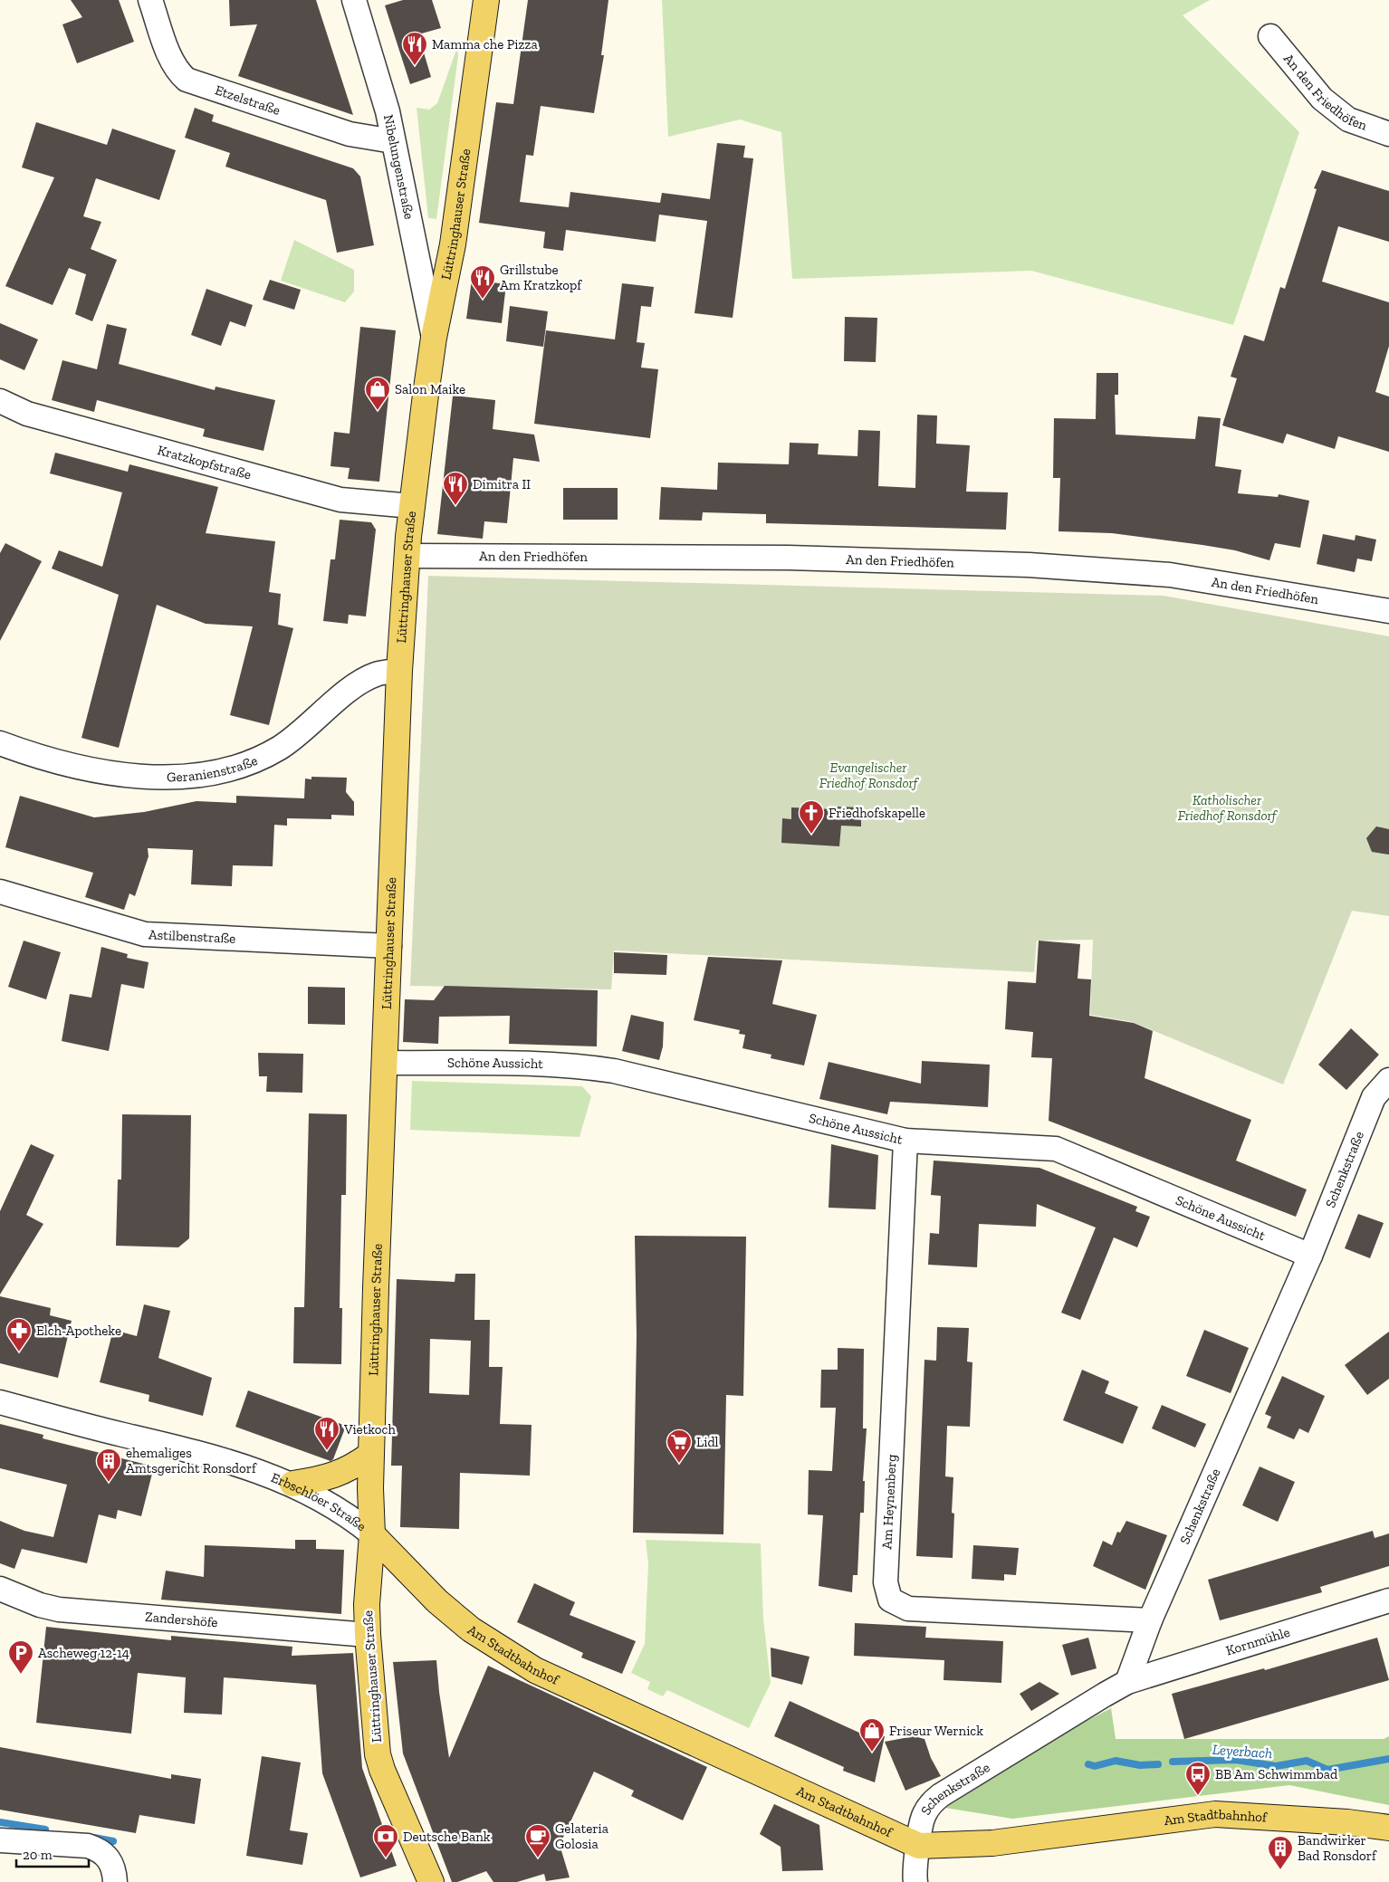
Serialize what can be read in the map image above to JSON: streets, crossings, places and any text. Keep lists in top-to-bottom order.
{
  "streets": {
    "main road": ["Lüttringhauser Straße", "Am Stadtbahnhof"],
    "street": [
      "An den Friedhöfen",
      "Etzelstraße",
      "Nibelungenstraße",
      "Kratzkopfstraße",
      "Geranienstraße",
      "Astilbenstraße",
      "Schöne Aussicht",
      "Schenkstraße",
      "Am Heynenberg",
      "Erbschlöer Straße",
      "Zandershöfe",
      "Kornmühle"
    ]
  },
  "crossings": [
    ["An den Friedhöfen", "Lüttringhauser Straße"],
    ["Etzelstraße", "Nibelungenstraße"],
    ["Nibelungenstraße", "Lüttringhauser Straße"],
    ["Lüttringhauser Straße", "Kratzkopfstraße"],
    ["Lüttringhauser Straße", "Geranienstraße"],
    ["Lüttringhauser Straße", "Astilbenstraße"],
    ["Lüttringhauser Straße", "Schöne Aussicht"],
    ["Lüttringhauser Straße", "Erbschlöer Straße"],
    ["Lüttringhauser Straße", "Zandershöfe"],
    ["Lüttringhauser Straße", "Am Stadtbahnhof"],
    ["Schöne Aussicht", "Schenkstraße"],
    ["Schöne Aussicht", "Am Heynenberg"],
    ["Schenkstraße", "Am Heynenberg"],
    ["Schenkstraße", "Kornmühle"],
    ["Schenkstraße", "Am Stadtbahnhof"],
    ["Erbschlöer Straße", "Am Stadtbahnhof"]
  ],
  "water": ["Leyerbach"],
  "parks": ["Evangelischer Friedhof Ronsdorf", "Katholischer Friedhof Ronsdorf"],
  "places": {
    "restaurant": [
      "Mamma che Pizza",
      "Grillstube Am Kratzkopf",
      "Dimitra II",
      "Vietkoch"
    ],
    "shop": ["Salon Maike", "Friseur Wernick"],
    "church": ["Friedhofskapelle"],
    "pharmacy": ["Elch-Apotheke"],
    "supermarket": ["Lidl"],
    "building": ["ehemaliges Amtsgericht Ronsdorf", "Bandwirker Bad Ronsdorf"],
    "parking": ["Ascheweg 12-14"],
    "bus stop": ["BB Am Schwimmbad"],
    "bank": ["Deutsche Bank"],
    "cafe": ["Gelateria Golosia"]
  },
  "scale_bar": "20 m"
}
